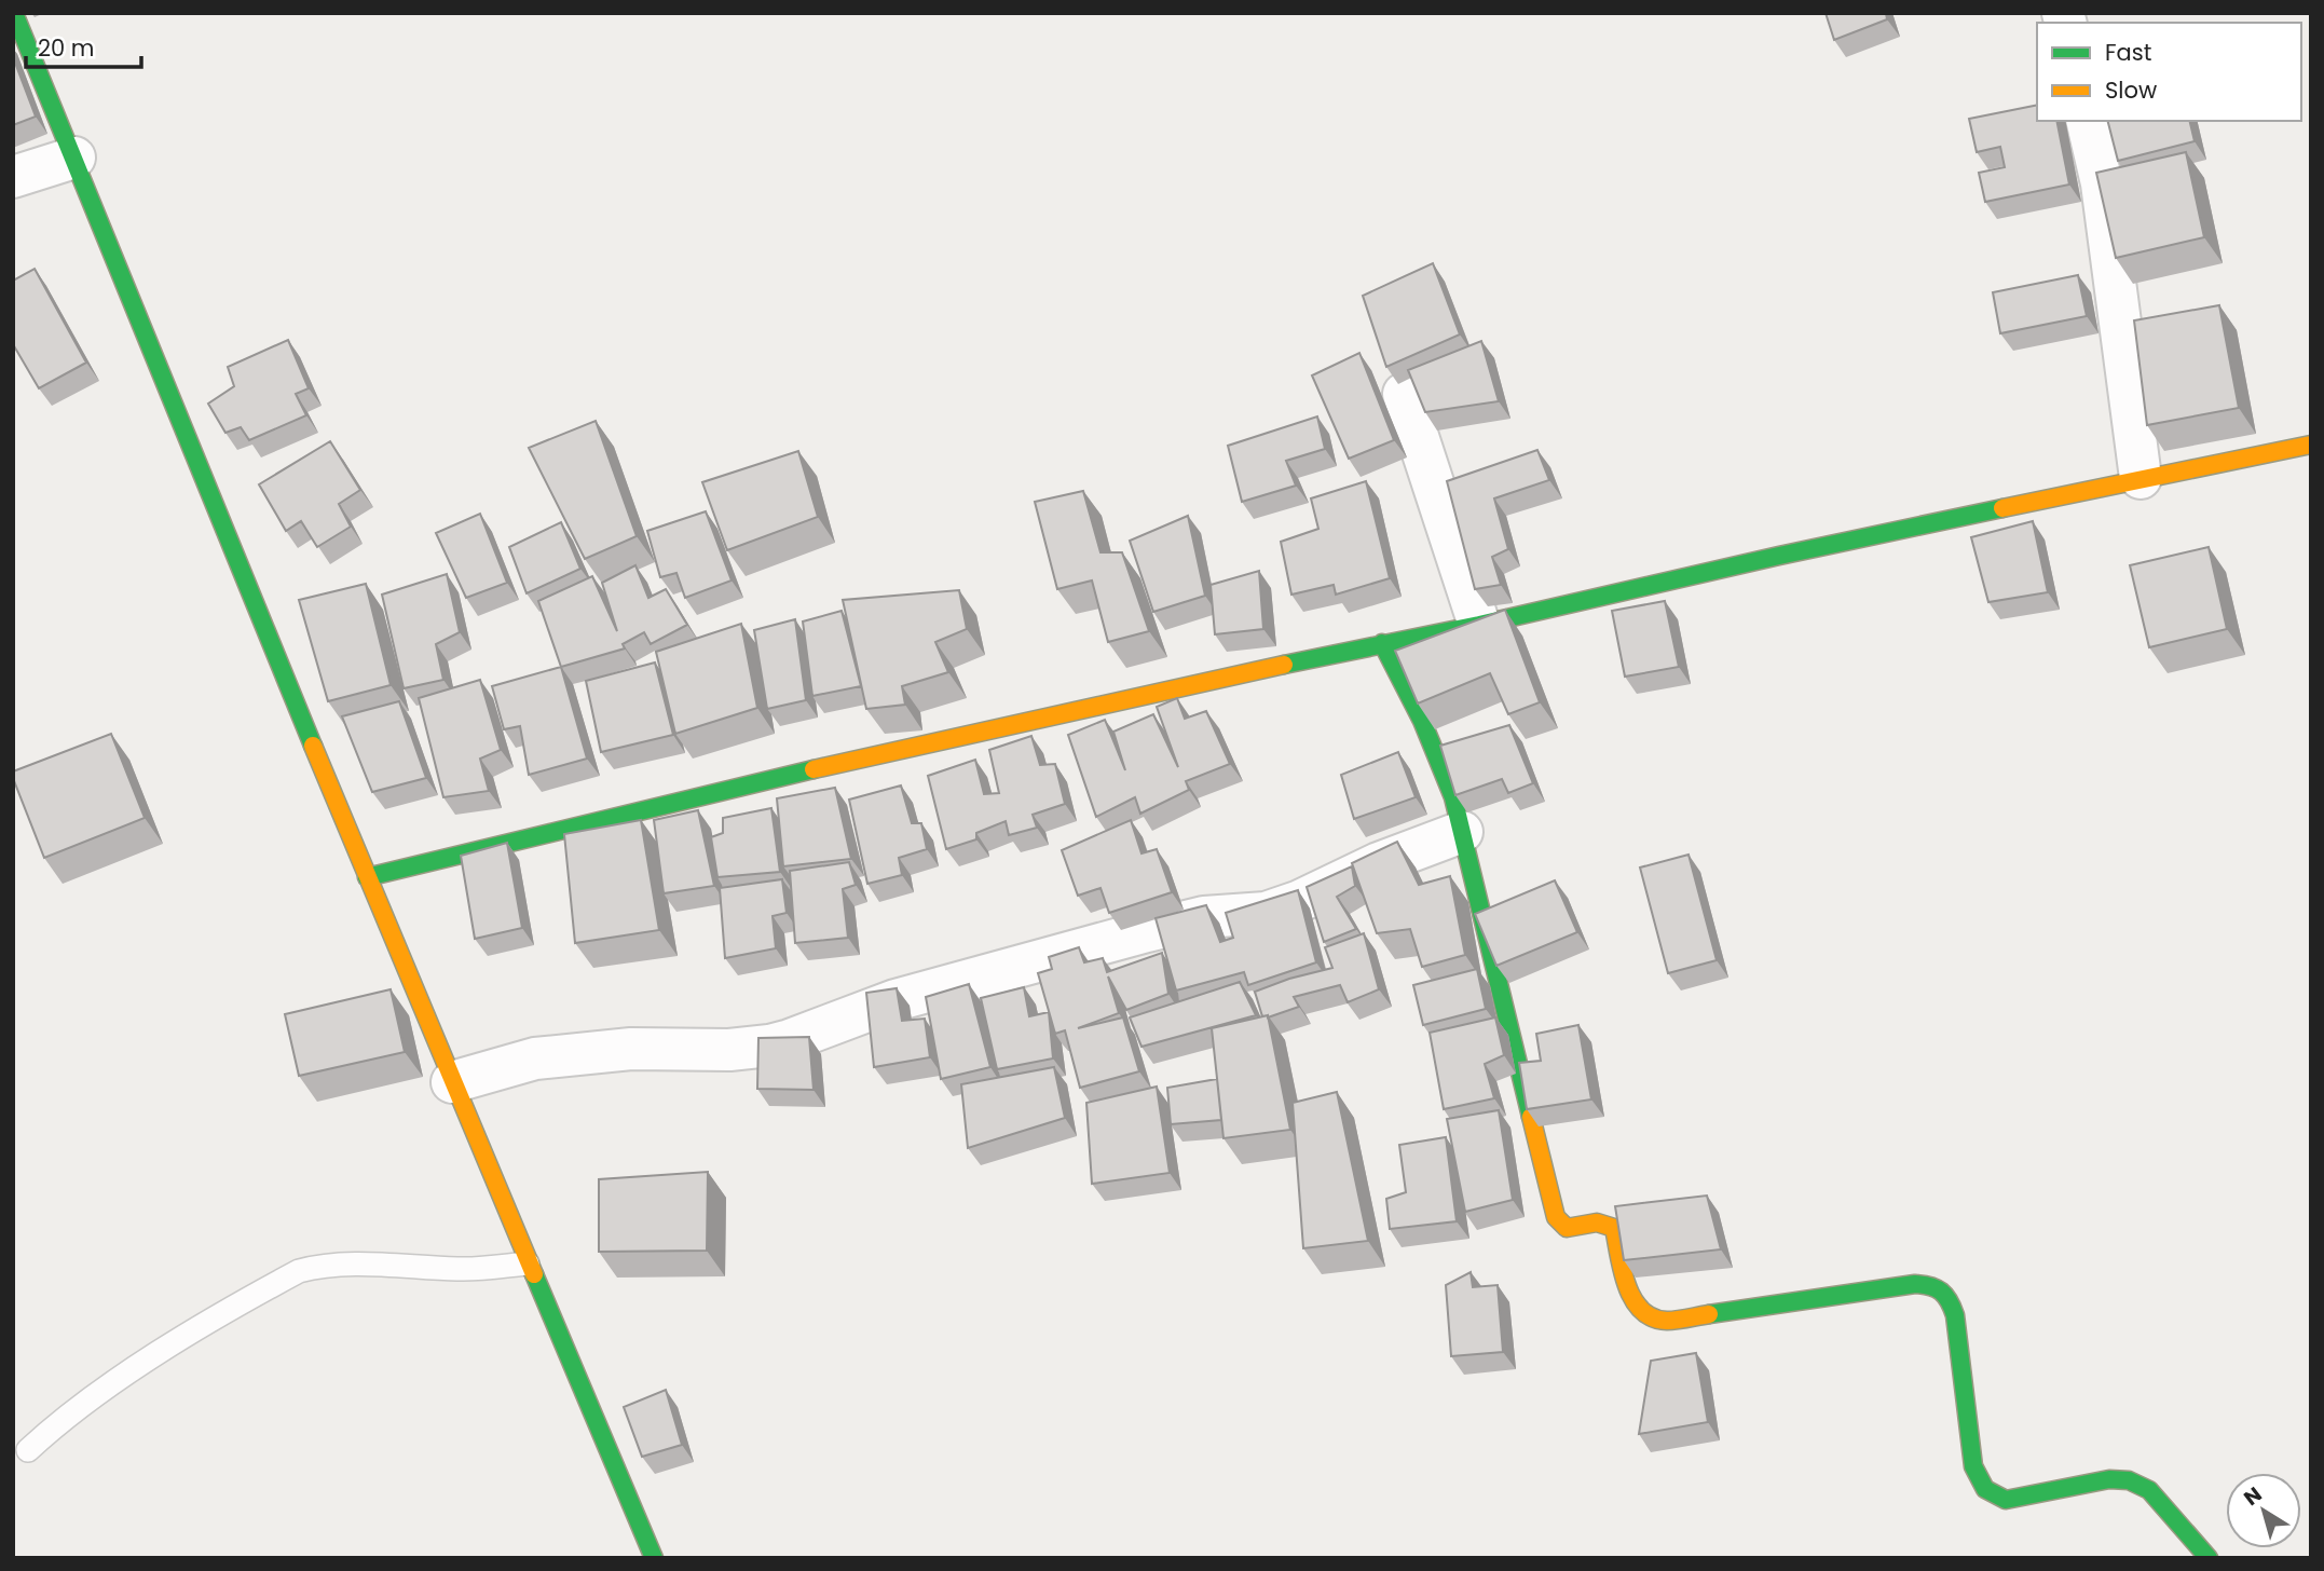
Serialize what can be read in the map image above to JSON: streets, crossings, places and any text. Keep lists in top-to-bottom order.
{
  "legend": ["Fast", "Slow"],
  "scale_bar": "20 m",
  "north": "top left"
}
